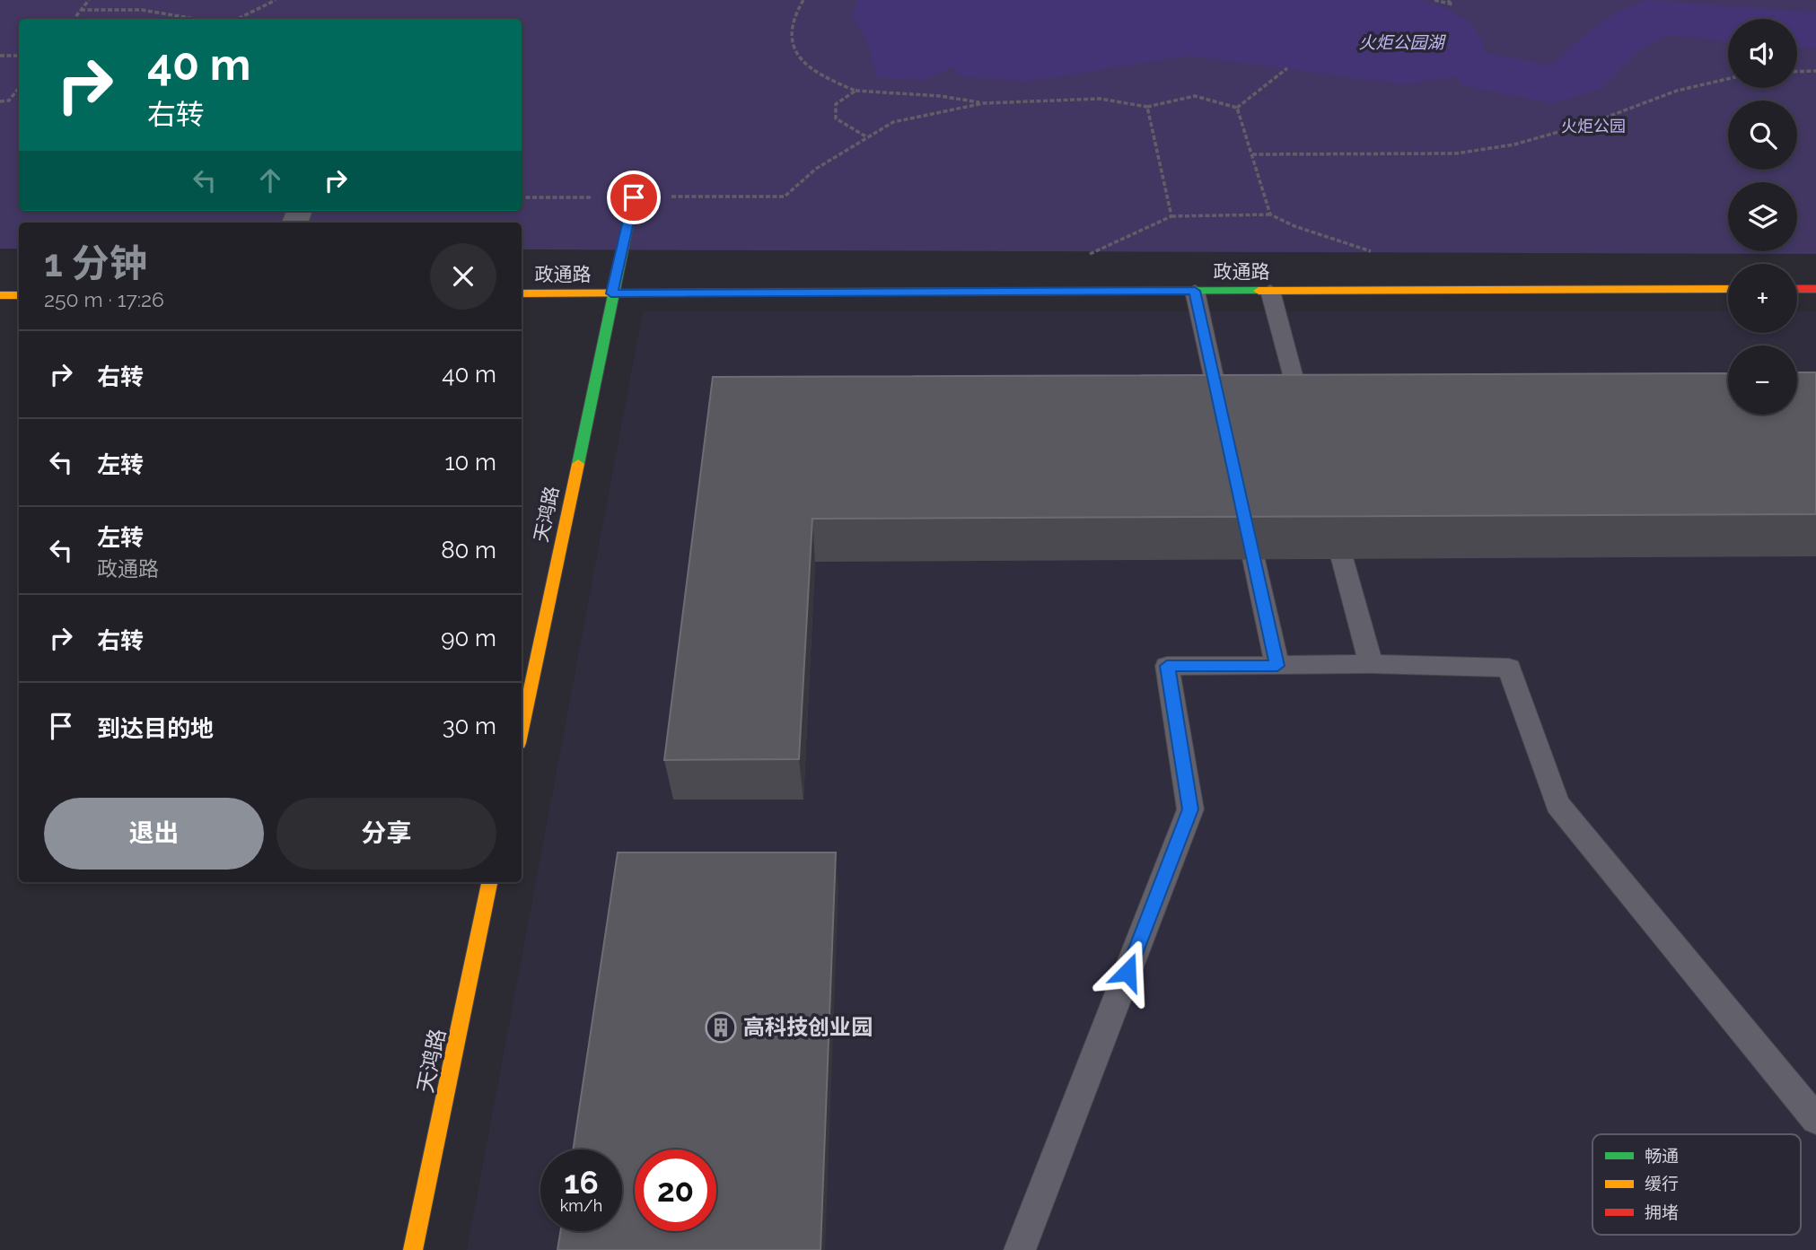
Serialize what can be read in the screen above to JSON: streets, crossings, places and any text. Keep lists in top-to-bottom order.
{
  "streets": {
    "street": ["政通路", "天鸿路"]
  },
  "crossings": [
    ["政通路", "天鸿路"]
  ],
  "water": ["火炬公园湖"],
  "parks": ["火炬公园"],
  "places": {
    "building": ["高科技创业园"]
  },
  "legend": ["畅通", "缓行", "拥堵"],
  "page": {
    "map_buttons": ["+", "−"],
    "turn": ["40 m", "右转"],
    "heading": ["1 分钟", "250 m · 17:26"],
    "list": [
      {
        "name": "右转",
        "value": "40 m"
      },
      {
        "name": "左转",
        "value": "10 m"
      },
      {
        "name": "左转",
        "note": "政通路",
        "value": "80 m"
      },
      {
        "name": "右转",
        "value": "90 m"
      },
      {
        "name": "到达目的地",
        "value": "30 m"
      }
    ],
    "buttons": ["退出", "分享"],
    "speed": "16 km/h",
    "limit": "20"
  }
}
